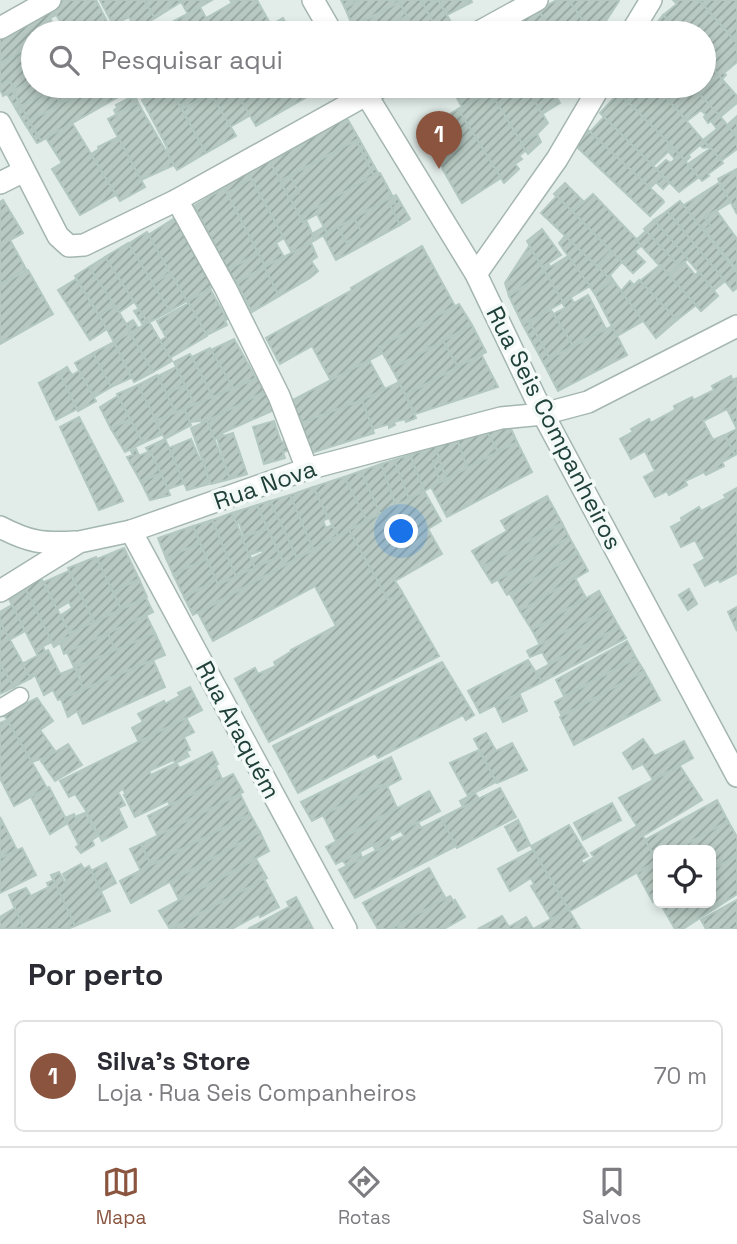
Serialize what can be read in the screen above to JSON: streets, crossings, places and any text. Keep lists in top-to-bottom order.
{
  "streets": {
    "street": ["Rua Seis Companheiros", "Rua Nova", "Rua Araquém"]
  },
  "crossings": [
    ["Rua Seis Companheiros", "Rua Nova"],
    ["Rua Nova", "Rua Araquém"]
  ],
  "page": {
    "search": "Pesquisar aqui",
    "pins": "1",
    "heading": "Por perto",
    "list": [
      {
        "mark": "1",
        "name": "Silva's Store",
        "note": "Loja · Rua Seis Companheiros",
        "value": "70 m"
      }
    ],
    "nav": ["Mapa", "Rotas", "Salvos"]
  }
}
